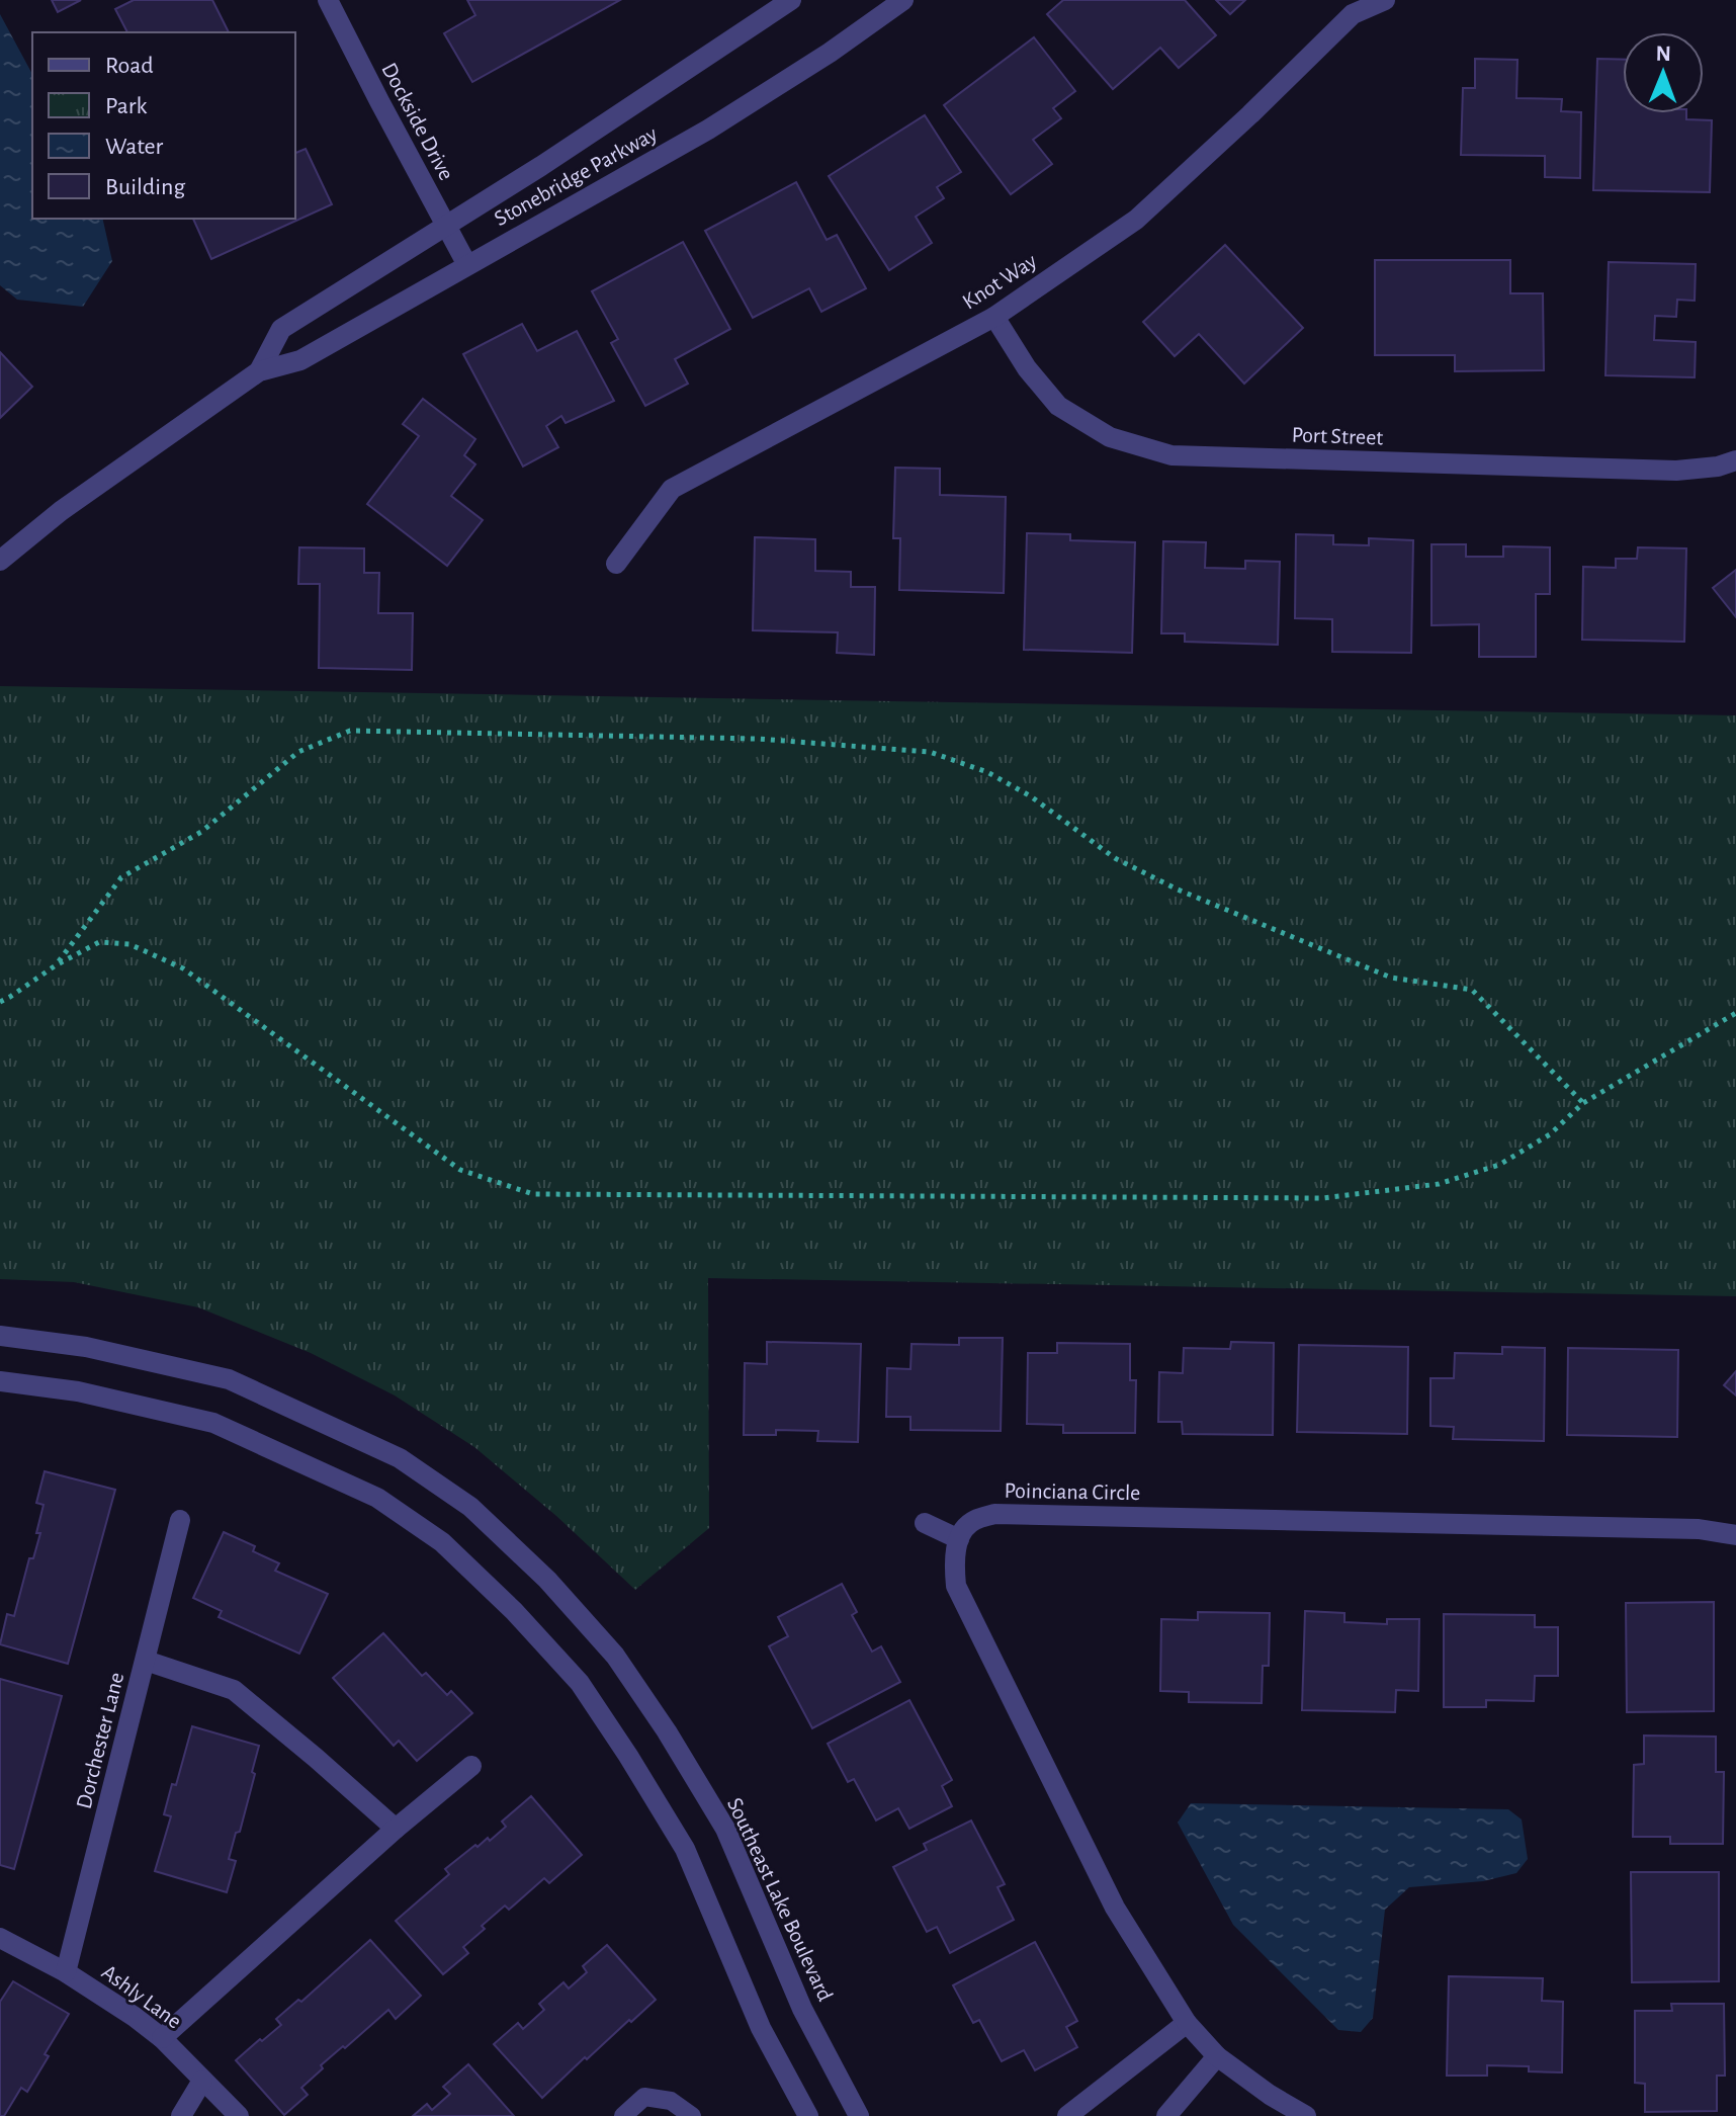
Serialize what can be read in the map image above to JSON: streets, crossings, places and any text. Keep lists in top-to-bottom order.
{
  "streets": {
    "street": [
      "Dockside Drive",
      "Stonebridge Parkway",
      "Knot Way",
      "Port Street",
      "Poinciana Circle",
      "Dorchester Lane",
      "Southeast Lake Boulevard",
      "Ashly Lane"
    ]
  },
  "crossings": [
    ["Dockside Drive", "Stonebridge Parkway"],
    ["Knot Way", "Port Street"],
    ["Dorchester Lane", "Ashly Lane"]
  ],
  "legend": [
    "Road",
    "Park",
    "Water",
    "Building"
  ],
  "north": "top"
}
